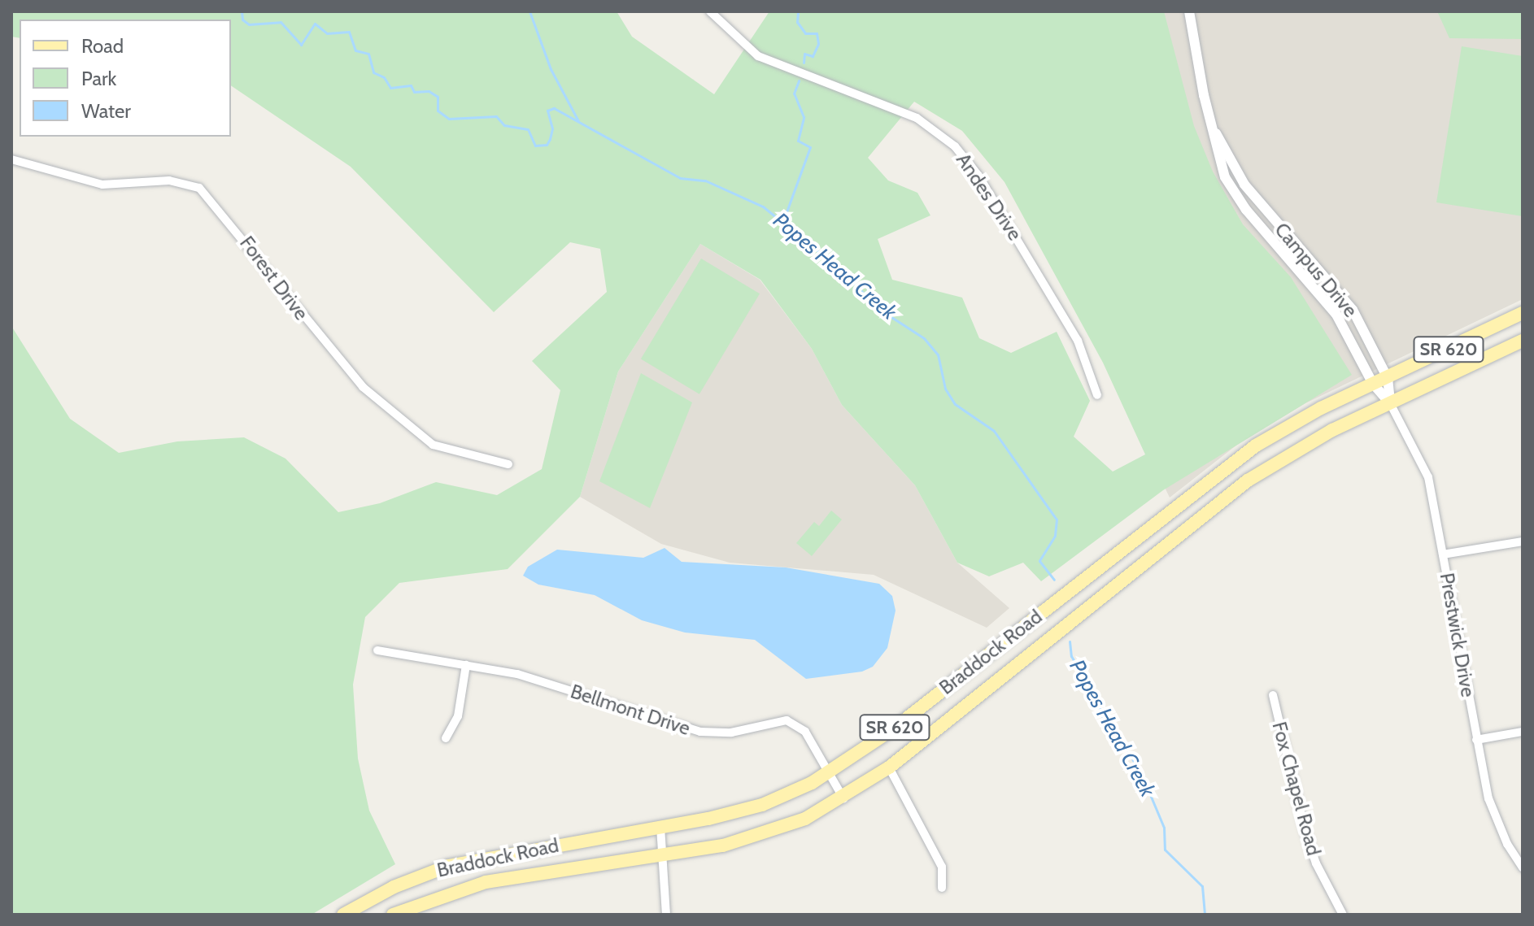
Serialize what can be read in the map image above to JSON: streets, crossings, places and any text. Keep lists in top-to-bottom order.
{
  "streets": {
    "main road": ["SR 620", "Braddock Road"],
    "street": [
      "Andes Drive",
      "Campus Drive",
      "Forest Drive",
      "Prestwick Drive",
      "Bellmont Drive",
      "Fox Chapel Road"
    ]
  },
  "crossings": [
    ["Campus Drive", "Prestwick Drive"],
    ["Campus Drive", "Braddock Road"],
    ["Prestwick Drive", "Braddock Road"],
    ["Braddock Road", "Bellmont Drive"]
  ],
  "water": ["Popes Head Creek"],
  "legend": ["Road", "Park", "Water"]
}
